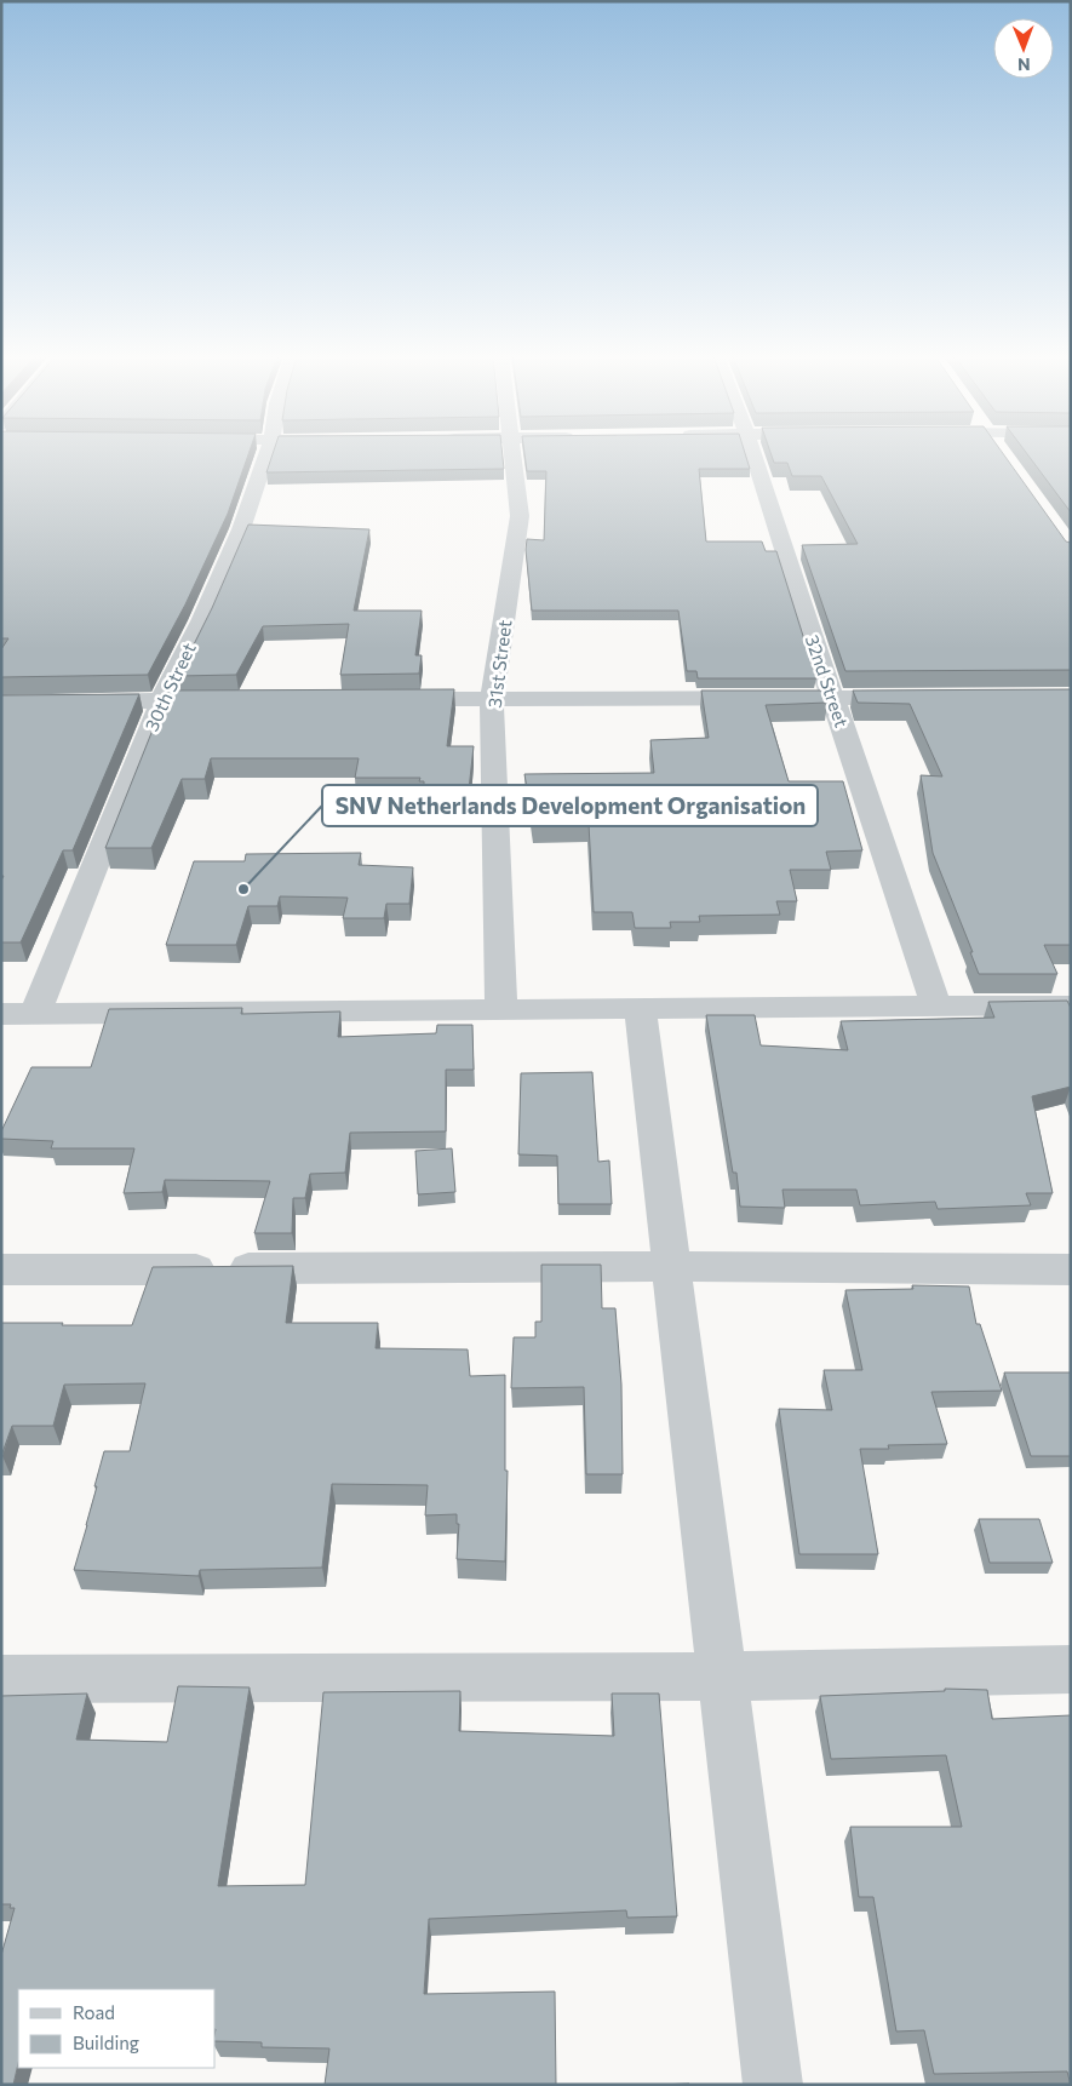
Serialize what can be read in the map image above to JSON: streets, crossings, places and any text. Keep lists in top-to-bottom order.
{
  "streets": {
    "street": ["31st Street", "32nd Street", "30th Street"]
  },
  "places": ["SNV Netherlands Development Organisation"],
  "legend": ["Road", "Building"],
  "north": "bottom"
}
